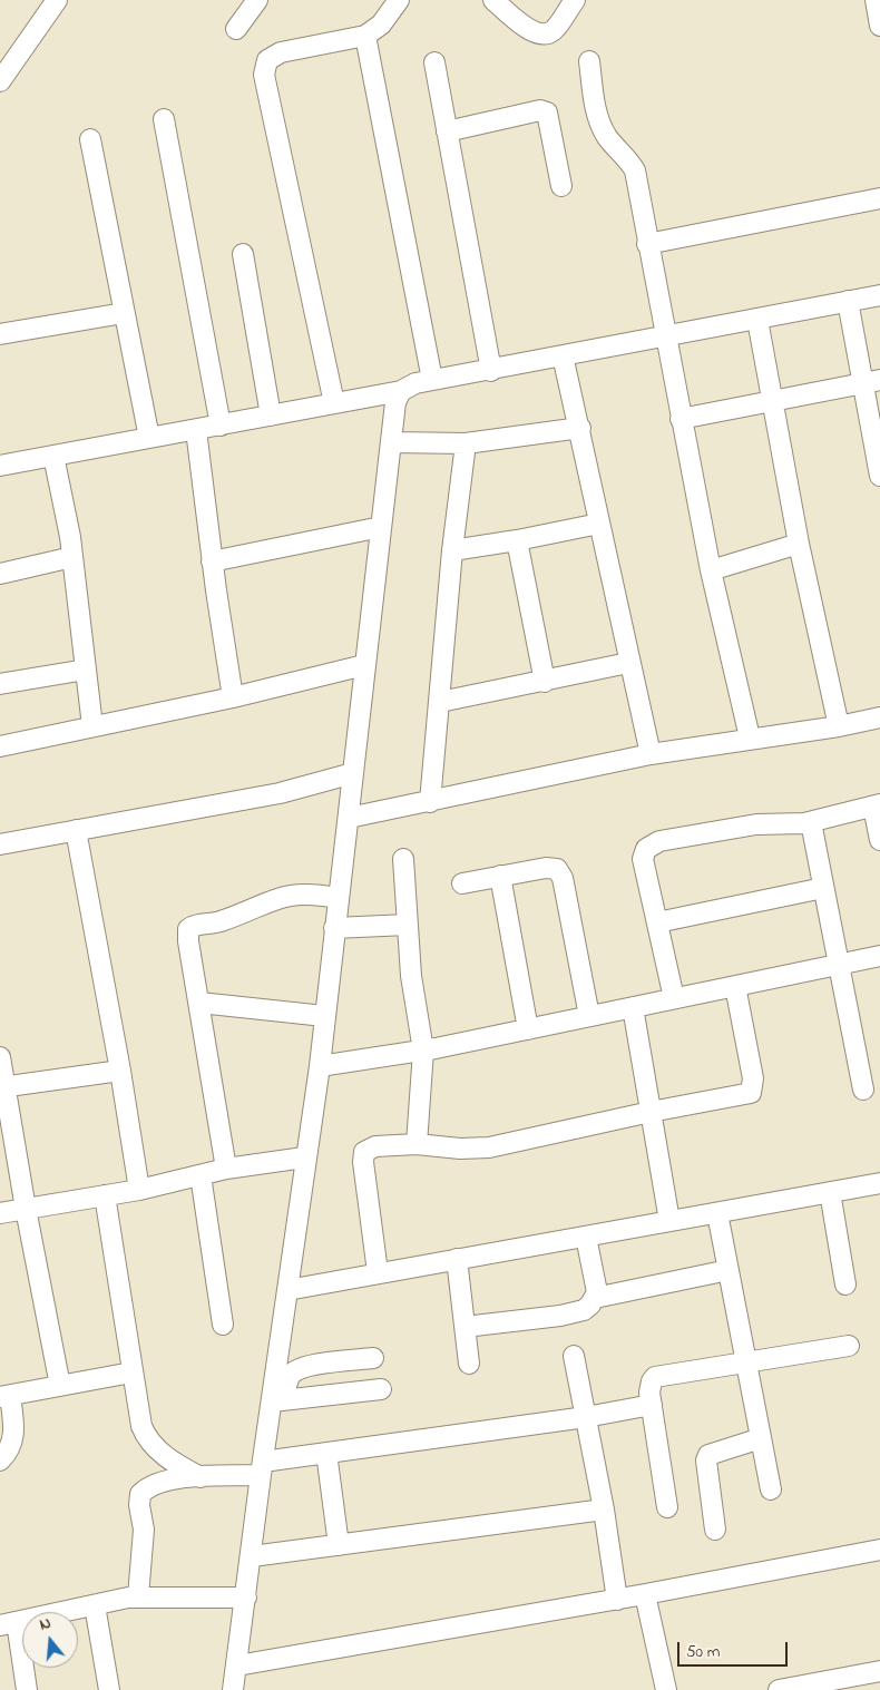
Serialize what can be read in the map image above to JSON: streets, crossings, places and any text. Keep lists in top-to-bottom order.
{
  "scale_bar": "50 m",
  "north": "top"
}
